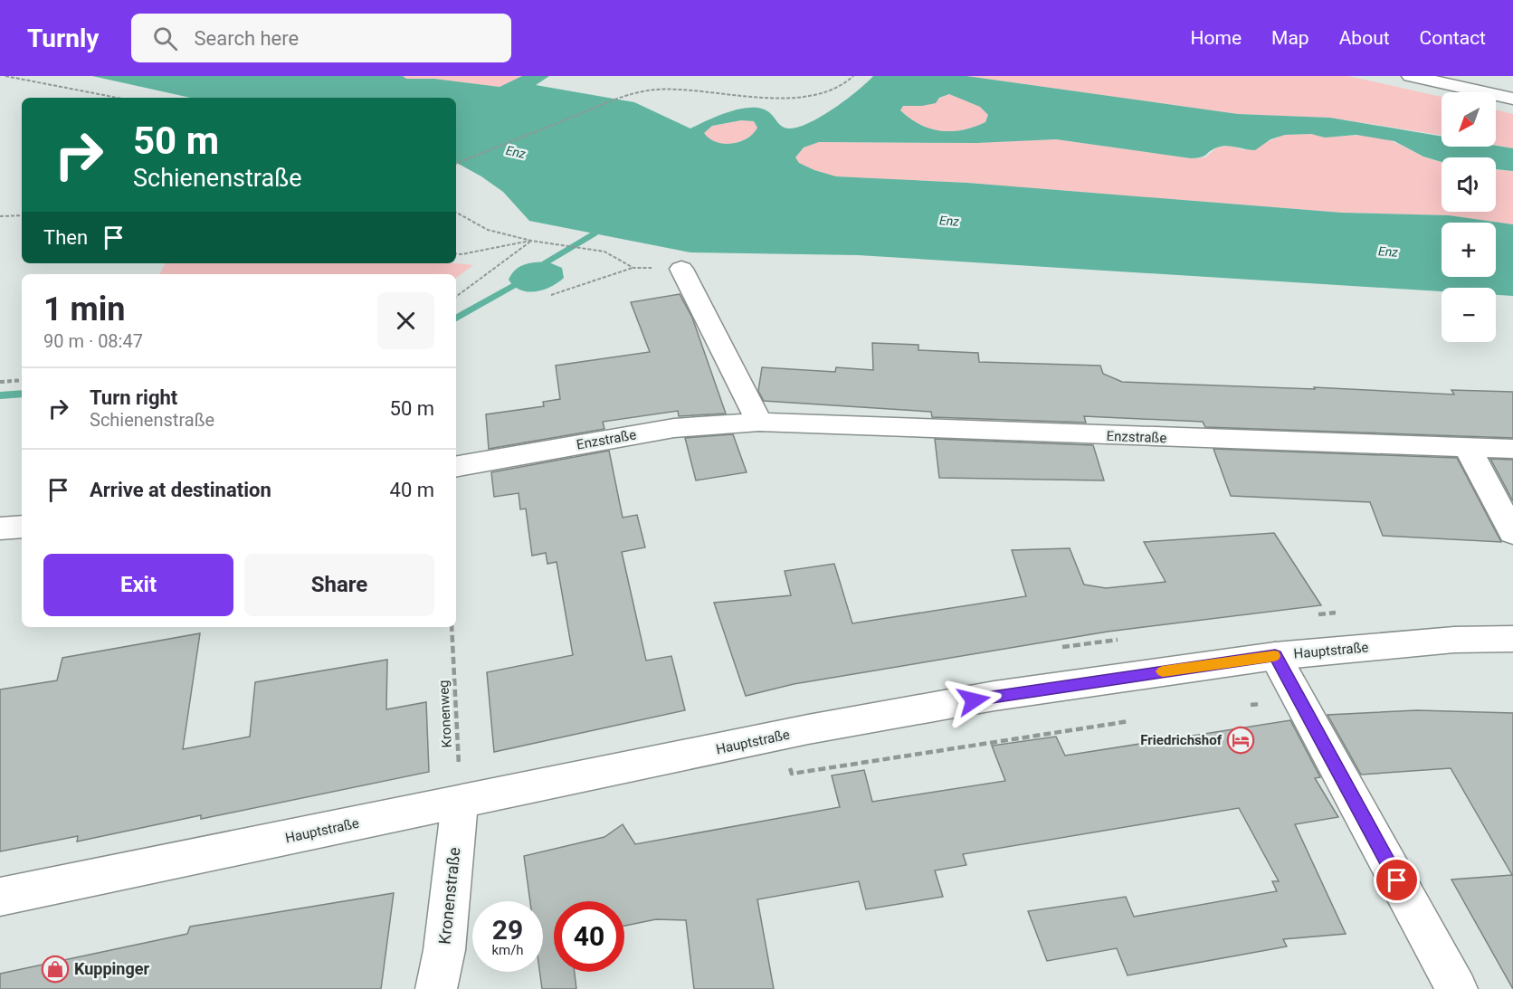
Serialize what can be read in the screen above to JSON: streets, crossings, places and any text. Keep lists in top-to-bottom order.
{
  "streets": {
    "street": ["Enzstraße", "Hauptstraße", "Kronenstraße"],
    "path": ["Kronenweg"]
  },
  "crossings": [
    ["Hauptstraße", "Kronenweg"],
    ["Hauptstraße", "Kronenstraße"],
    ["Kronenweg", "Kronenstraße"]
  ],
  "water": ["Enz"],
  "places": {
    "hotel": ["Friedrichshof"],
    "shop": ["Kuppinger"]
  },
  "north": "bottom left",
  "page": {
    "header": "Turnly",
    "search": "Search here",
    "nav": [
      "Home",
      "Map",
      "About",
      "Contact"
    ],
    "map_buttons": ["+", "−"],
    "turn": ["50 m", "Schienenstraße"],
    "then": "Then",
    "heading": ["1 min", "90 m · 08:47"],
    "list": [
      {
        "name": "Turn right",
        "note": "Schienenstraße",
        "value": "50 m"
      },
      {
        "name": "Arrive at destination",
        "value": "40 m"
      }
    ],
    "buttons": ["Exit", "Share"],
    "speed": "29 km/h",
    "limit": "40"
  }
}
